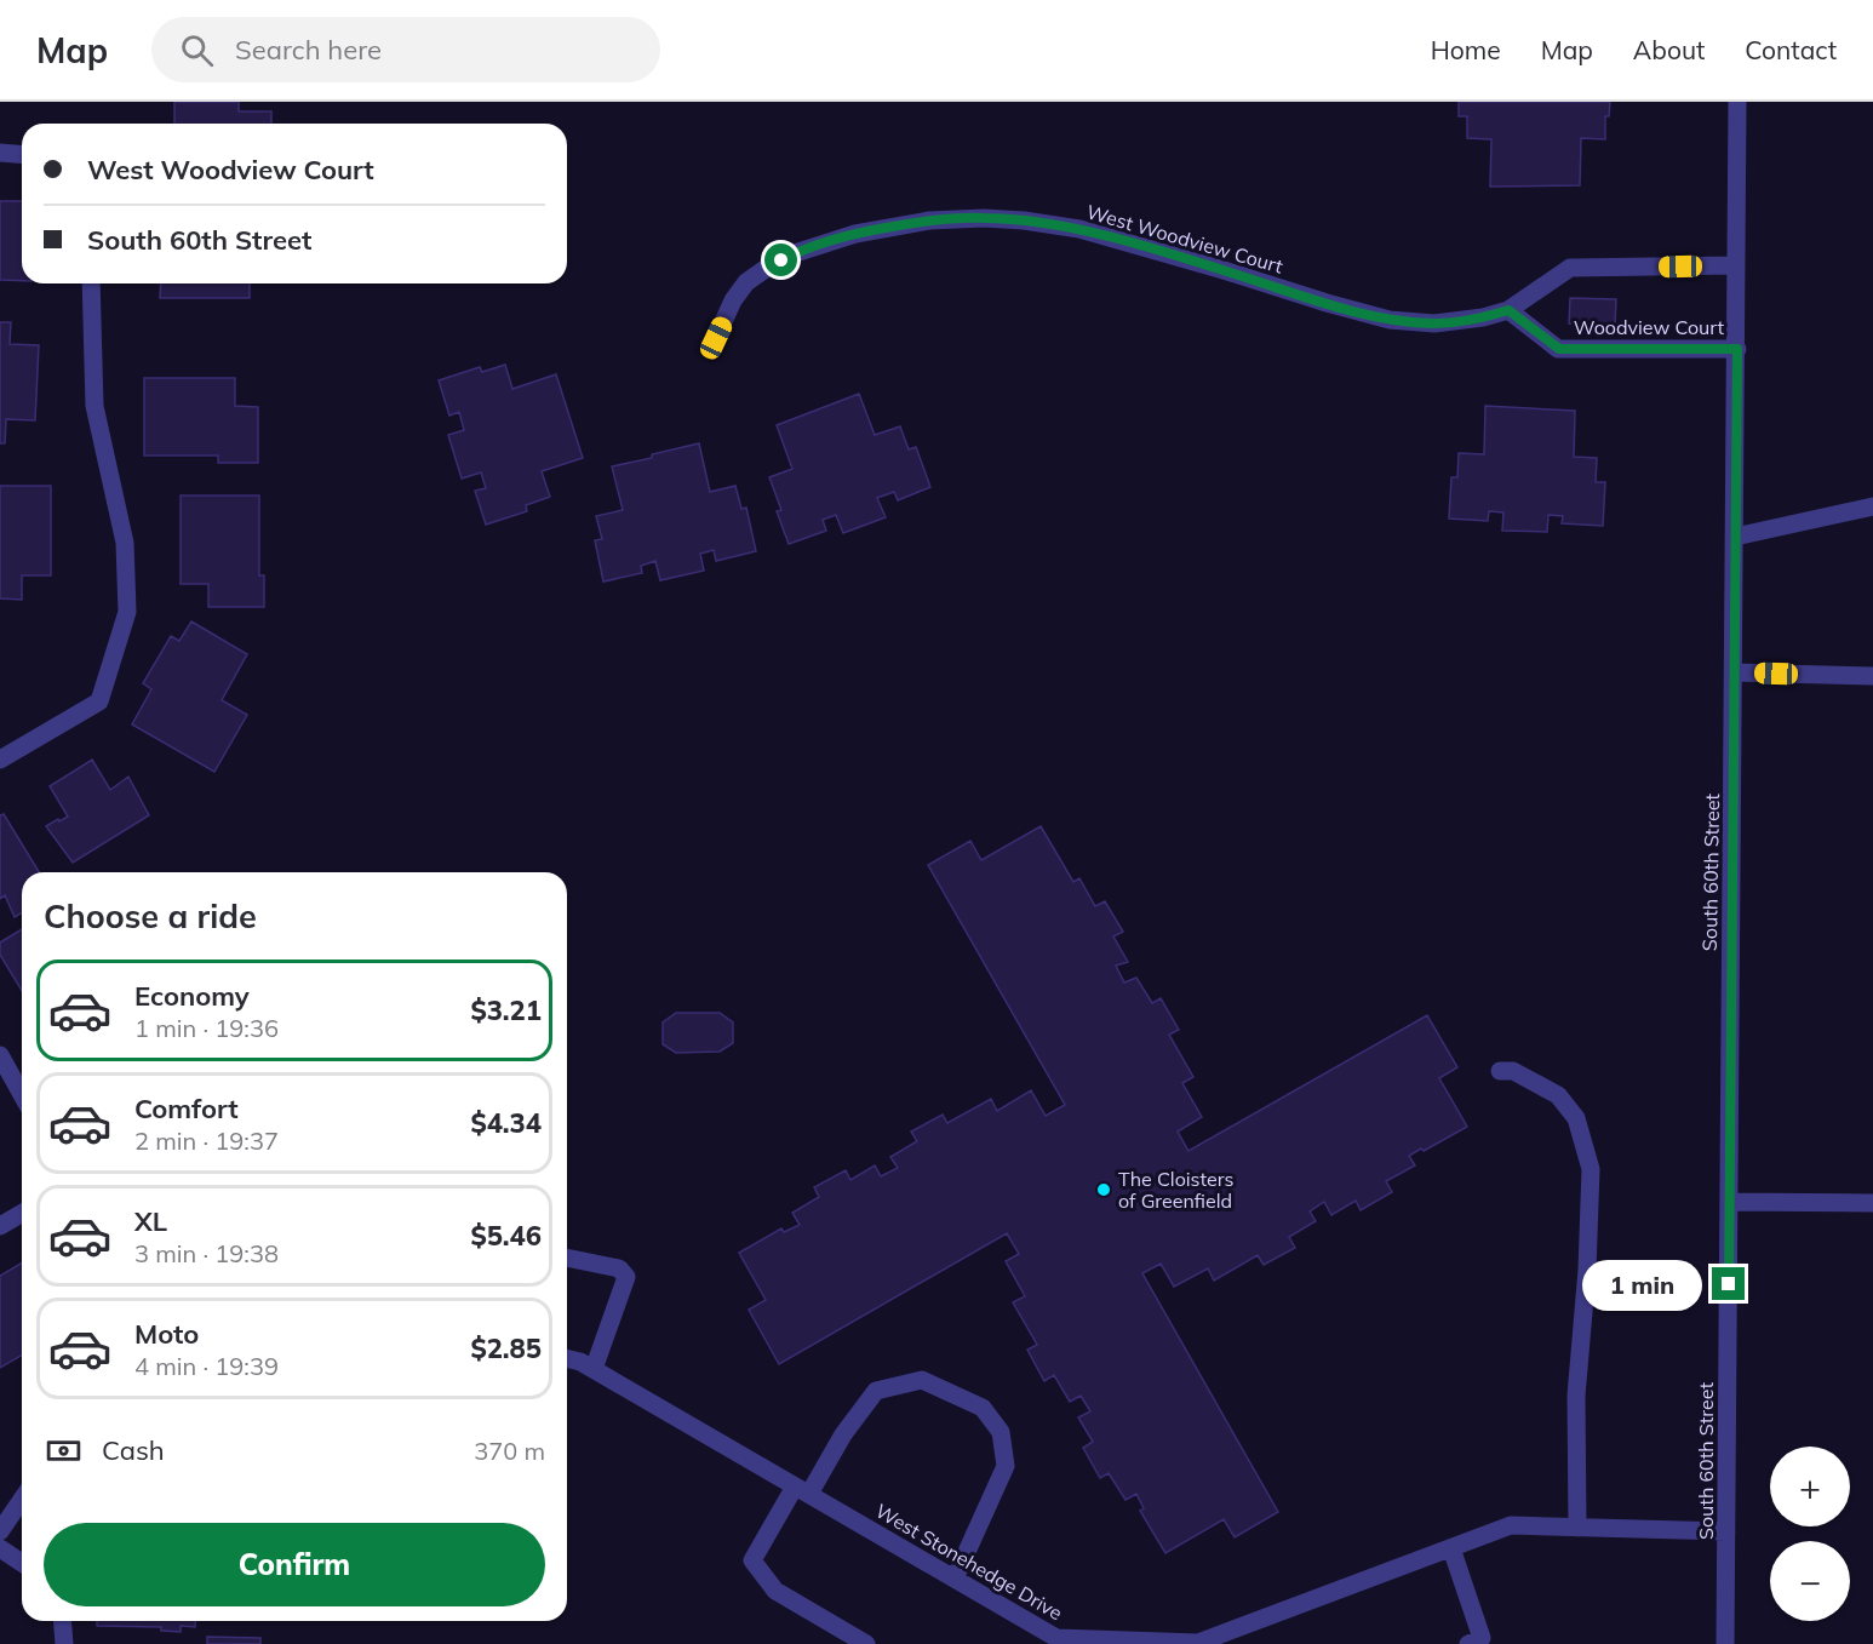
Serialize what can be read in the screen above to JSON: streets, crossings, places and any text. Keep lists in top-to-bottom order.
{
  "streets": {
    "street": [
      "West Woodview Court",
      "Woodview Court",
      "South 60th Street",
      "West Stonehedge Drive"
    ]
  },
  "crossings": [
    ["West Woodview Court", "Woodview Court"],
    ["Woodview Court", "South 60th Street"],
    ["South 60th Street", "West Stonehedge Drive"]
  ],
  "places": ["The Cloisters of Greenfield"],
  "page": {
    "header": "Map",
    "search": "Search here",
    "nav": [
      "Home",
      "Map",
      "About",
      "Contact"
    ],
    "banner": ["West Woodview Court", "South 60th Street"],
    "heading": "Choose a ride",
    "list": [
      {
        "name": "Economy",
        "note": "1 min · 19:36",
        "value": "$3.21"
      },
      {
        "name": "Comfort",
        "note": "2 min · 19:37",
        "value": "$4.34"
      },
      {
        "name": "XL",
        "note": "3 min · 19:38",
        "value": "$5.46"
      },
      {
        "name": "Moto",
        "note": "4 min · 19:39",
        "value": "$2.85"
      }
    ],
    "bubble": "1 min",
    "pay": ["Cash", "370 m"],
    "map_buttons": ["+", "−"],
    "buttons": "Confirm"
  }
}
